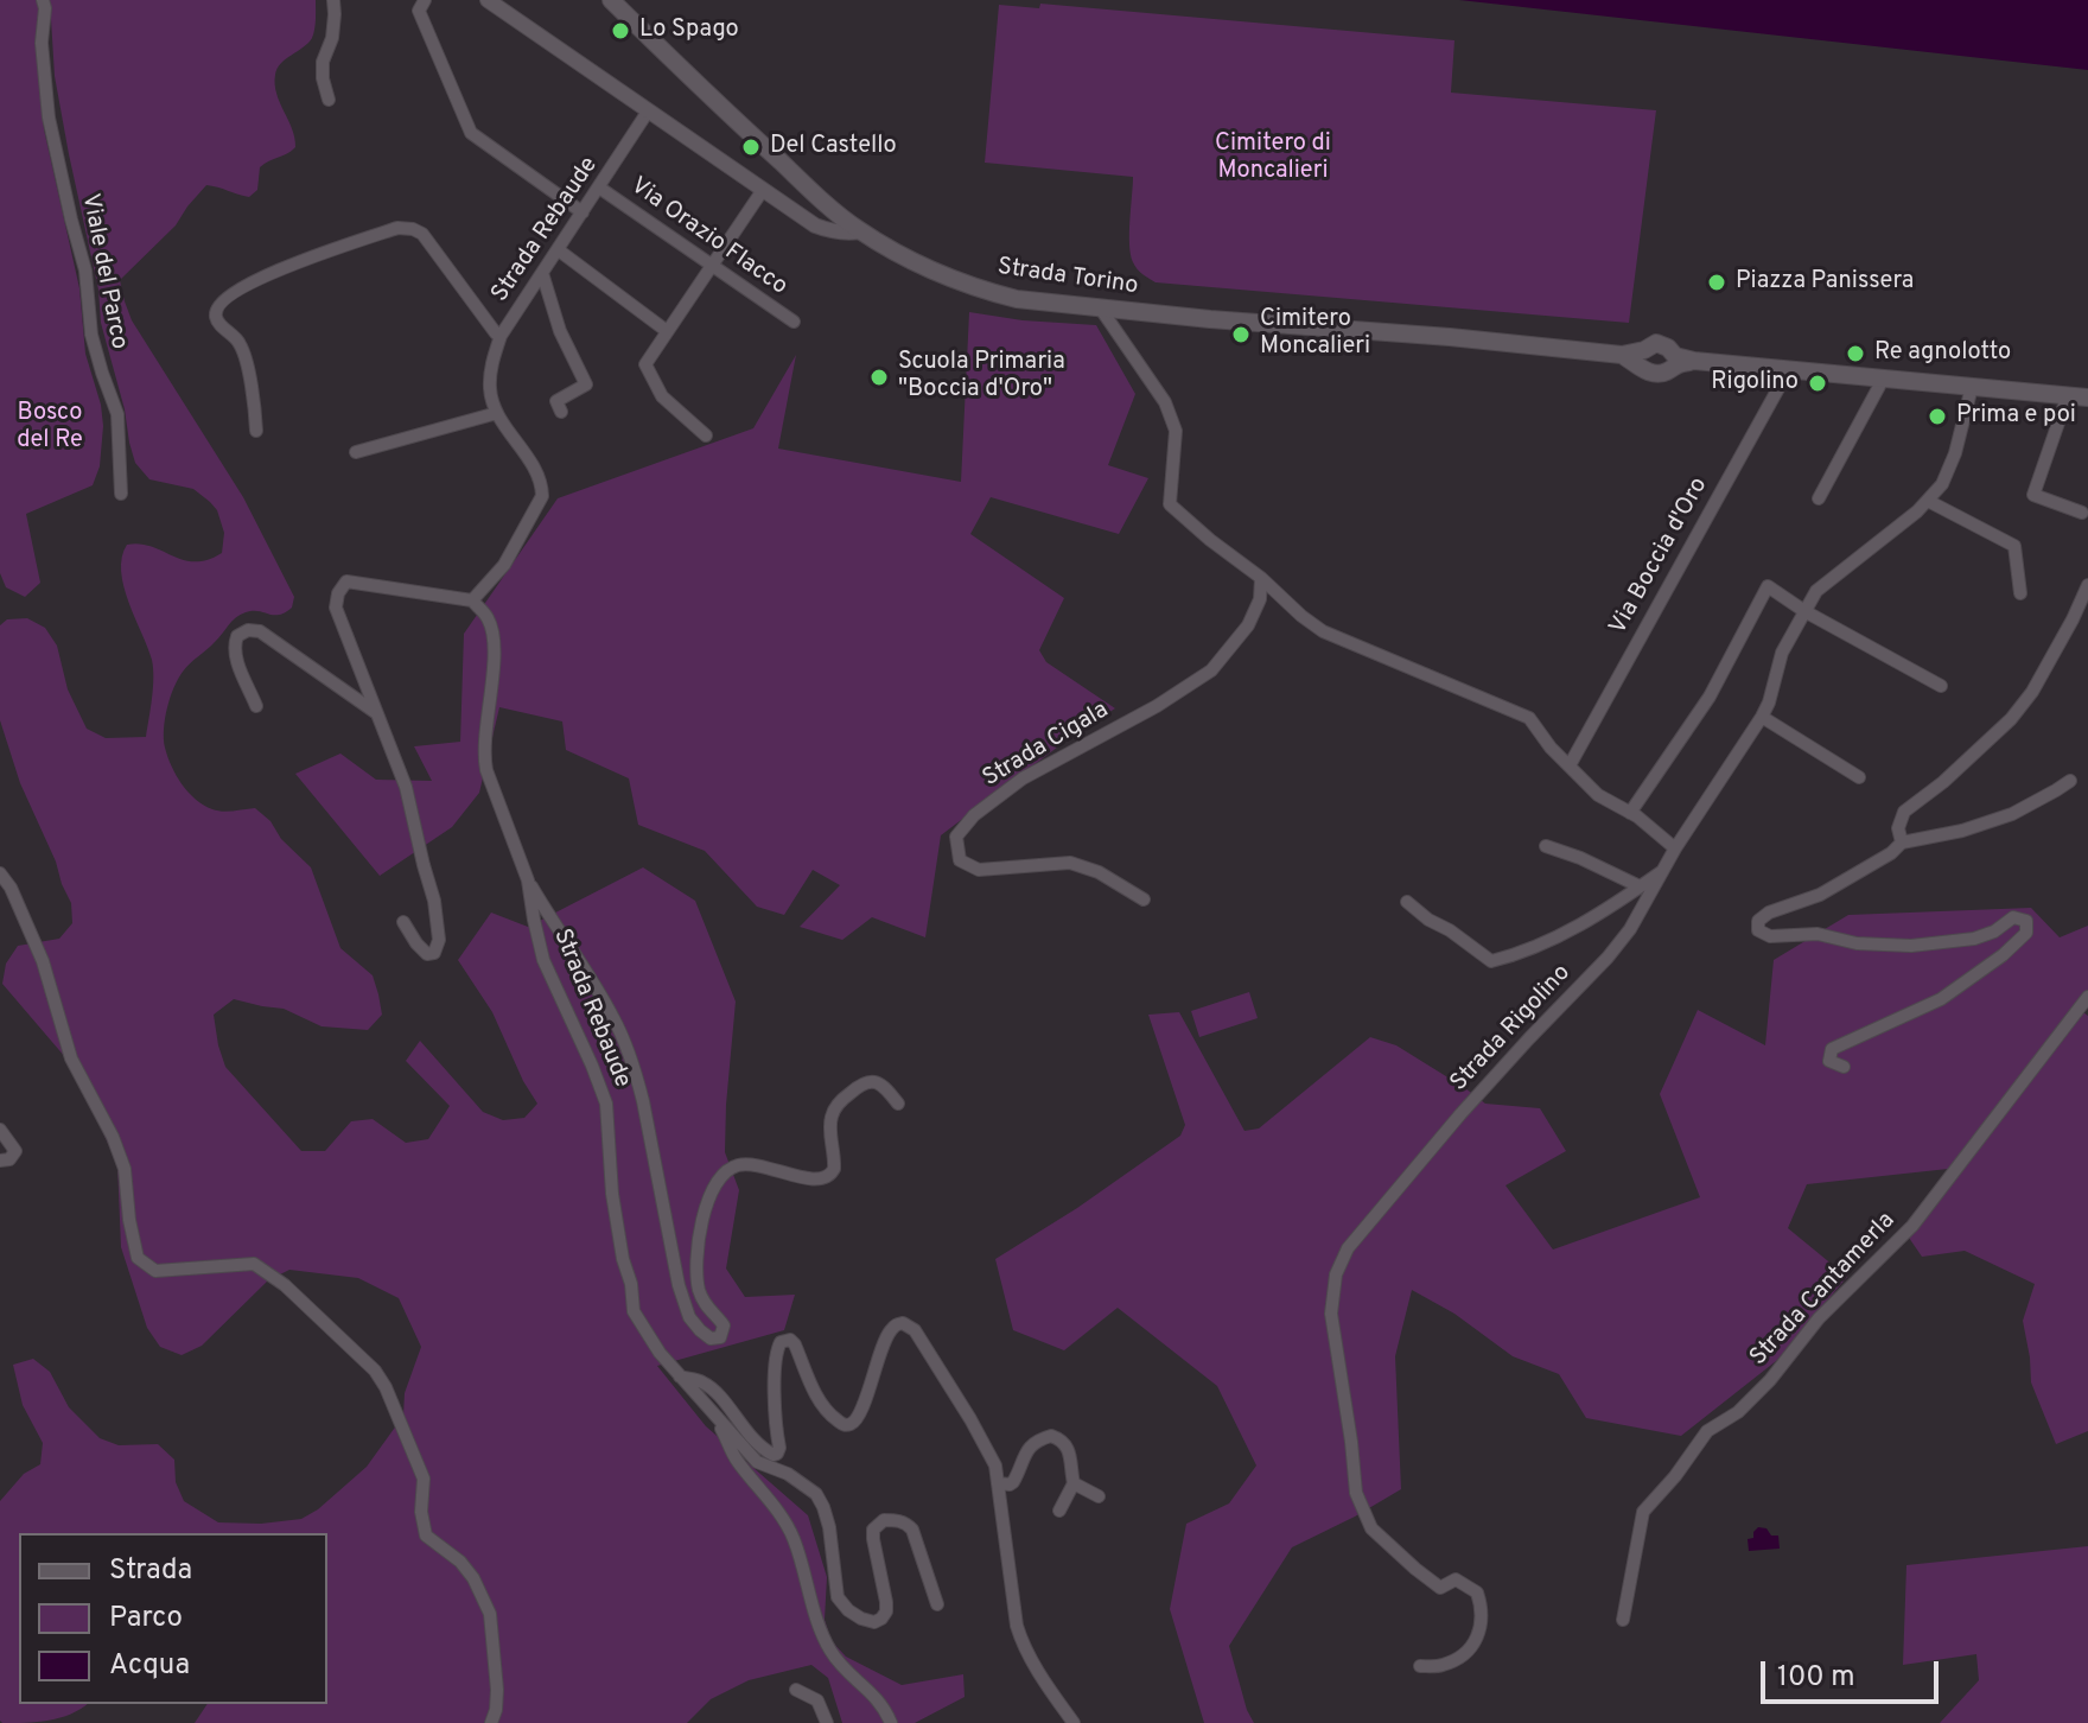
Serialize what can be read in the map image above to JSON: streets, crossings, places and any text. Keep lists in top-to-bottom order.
{
  "streets": {
    "main road": ["Strada Torino"],
    "street": [
      "Strada Rebaude",
      "Via Orazio Flacco",
      "Viale del Parco",
      "Via Boccia d'Oro",
      "Strada Cigala",
      "Strada Rigolino",
      "Strada Cantamerla"
    ]
  },
  "crossings": [
    ["Strada Rebaude", "Via Orazio Flacco"],
    ["Strada Torino", "Via Boccia d'Oro"],
    ["Strada Torino", "Strada Rigolino"]
  ],
  "parks": ["Cimitero di Moncalieri", "Bosco del Re"],
  "places": [
    "Lo Spago",
    "Del Castello",
    "Piazza Panissera",
    "Cimitero Moncalieri",
    "Re agnolotto",
    "Scuola Primaria \"Boccia d'Oro\"",
    "Rigolino",
    "Prima e poi"
  ],
  "legend": ["Strada", "Parco", "Acqua"],
  "scale_bar": "100 m"
}
